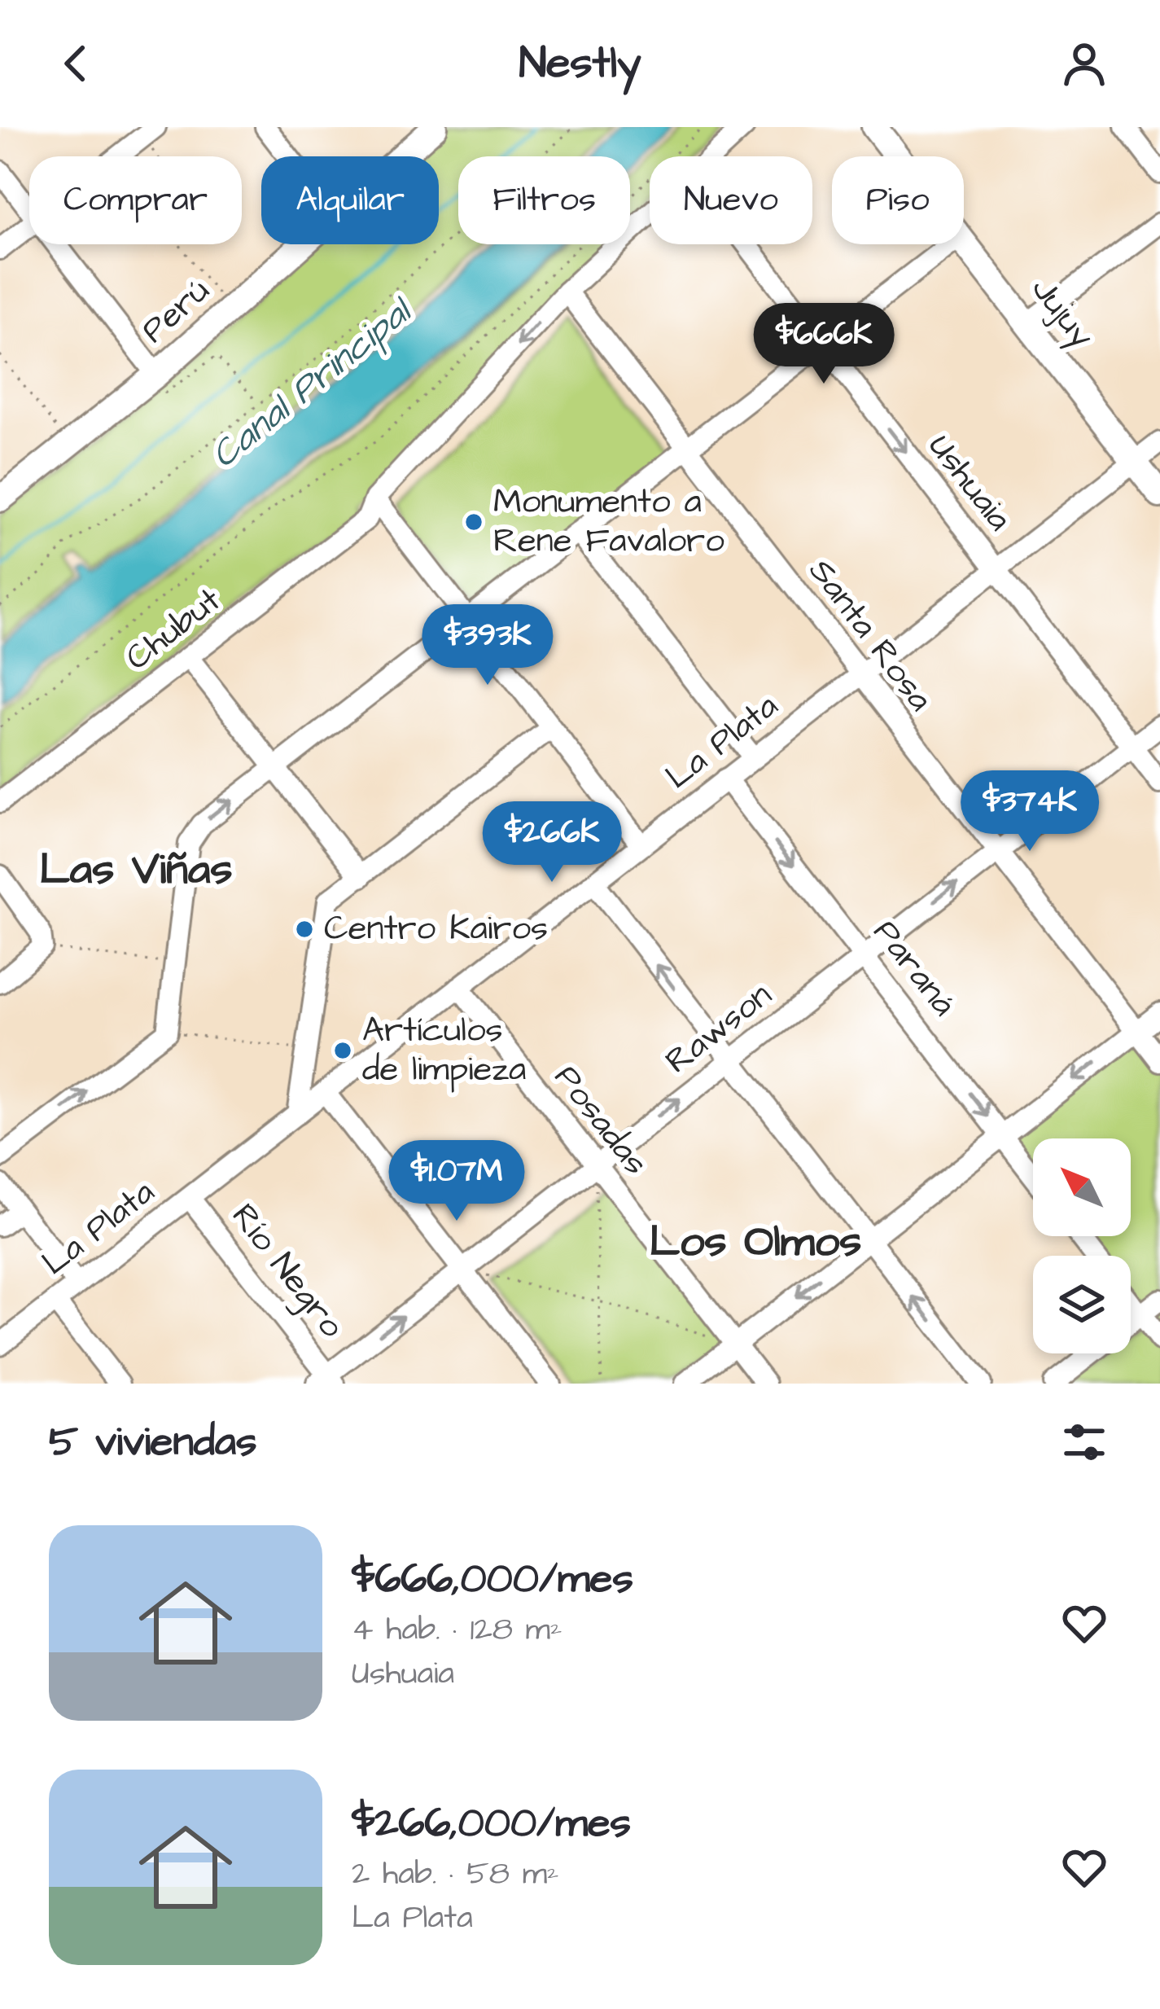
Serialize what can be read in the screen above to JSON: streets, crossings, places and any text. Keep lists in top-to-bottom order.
{
  "streets": {
    "main road": ["Perú", "Jujuy"],
    "street": [
      "Ushuaia",
      "Chubut",
      "Santa Rosa",
      "La Plata",
      "Paraná",
      "Rawson",
      "Posadas",
      "Río Negro"
    ]
  },
  "crossings": [
    ["Jujuy", "La Plata"],
    ["Ushuaia", "La Plata"],
    ["Ushuaia", "Rawson"],
    ["Chubut", "Santa Rosa"],
    ["Santa Rosa", "La Plata"],
    ["Santa Rosa", "Rawson"],
    ["La Plata", "Paraná"],
    ["La Plata", "Posadas"],
    ["La Plata", "Río Negro"],
    ["Paraná", "Rawson"],
    ["Rawson", "Posadas"],
    ["Rawson", "Río Negro"]
  ],
  "one_way": ["Ushuaia", "Rawson"],
  "districts": ["Las Viñas", "Los Olmos"],
  "water": ["Canal Principal"],
  "places": ["Monumento a Rene Favaloro", "Centro Kairos", "Artículos de limpieza"],
  "north": "top left",
  "page": {
    "header": "Nestly",
    "chip": [
      "Comprar",
      "Alquilar",
      "Filtros",
      "Nuevo",
      "Piso"
    ],
    "price": [
      "$666K",
      "$393K",
      "$374K",
      "$266K",
      "$1.07M"
    ],
    "heading": "5 viviendas",
    "list": [
      {
        "name": "$666,000/mes",
        "note": "4 hab. · 128 m² · Ushuaia"
      },
      {
        "name": "$266,000/mes",
        "note": "2 hab. · 58 m² · La Plata"
      }
    ]
  }
}
